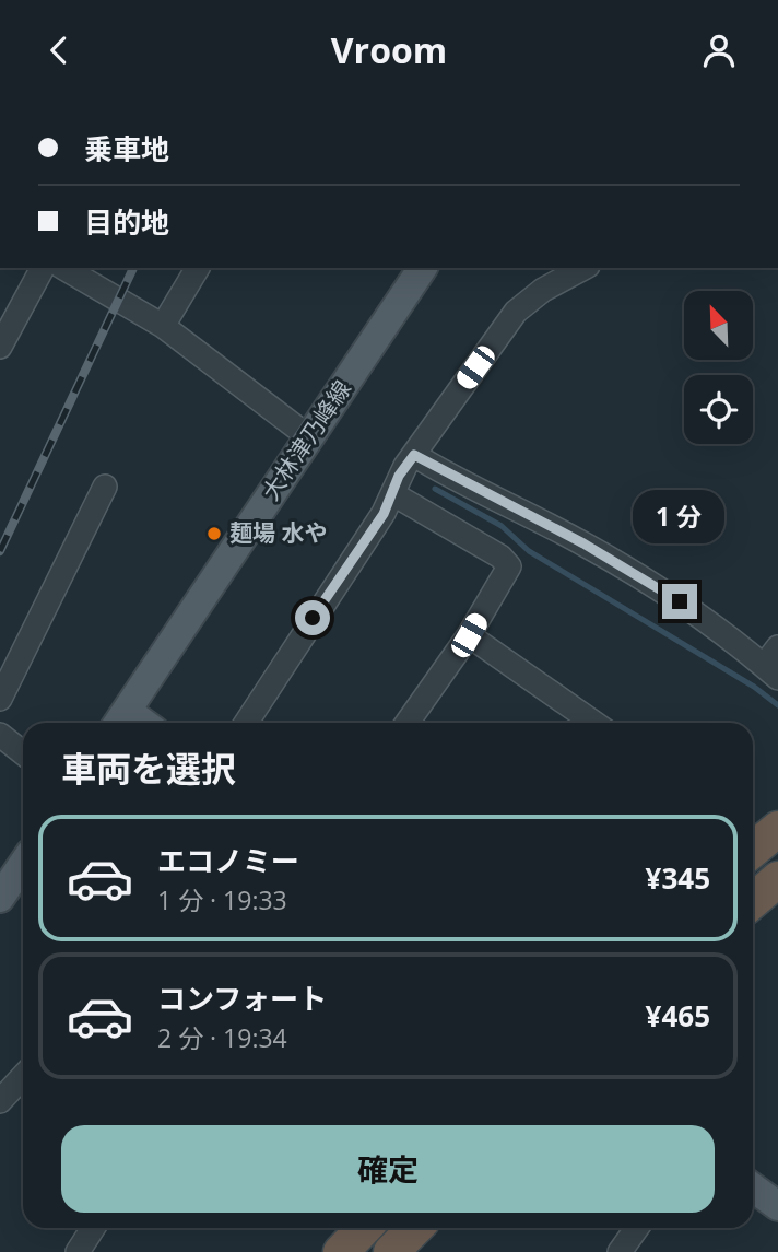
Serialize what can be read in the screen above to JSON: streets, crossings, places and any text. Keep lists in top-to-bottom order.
{
  "streets": {
    "main road": ["大林津乃峰線"]
  },
  "places": ["麺場 水や"],
  "north": "top left",
  "page": {
    "header": "Vroom",
    "banner": ["乗車地", "目的地"],
    "bubble": "1 分",
    "heading": "車両を選択",
    "list": [
      {
        "name": "エコノミー",
        "note": "1 分 · 19:33",
        "value": "¥345"
      },
      {
        "name": "コンフォート",
        "note": "2 分 · 19:34",
        "value": "¥465"
      }
    ],
    "buttons": "確定"
  }
}
